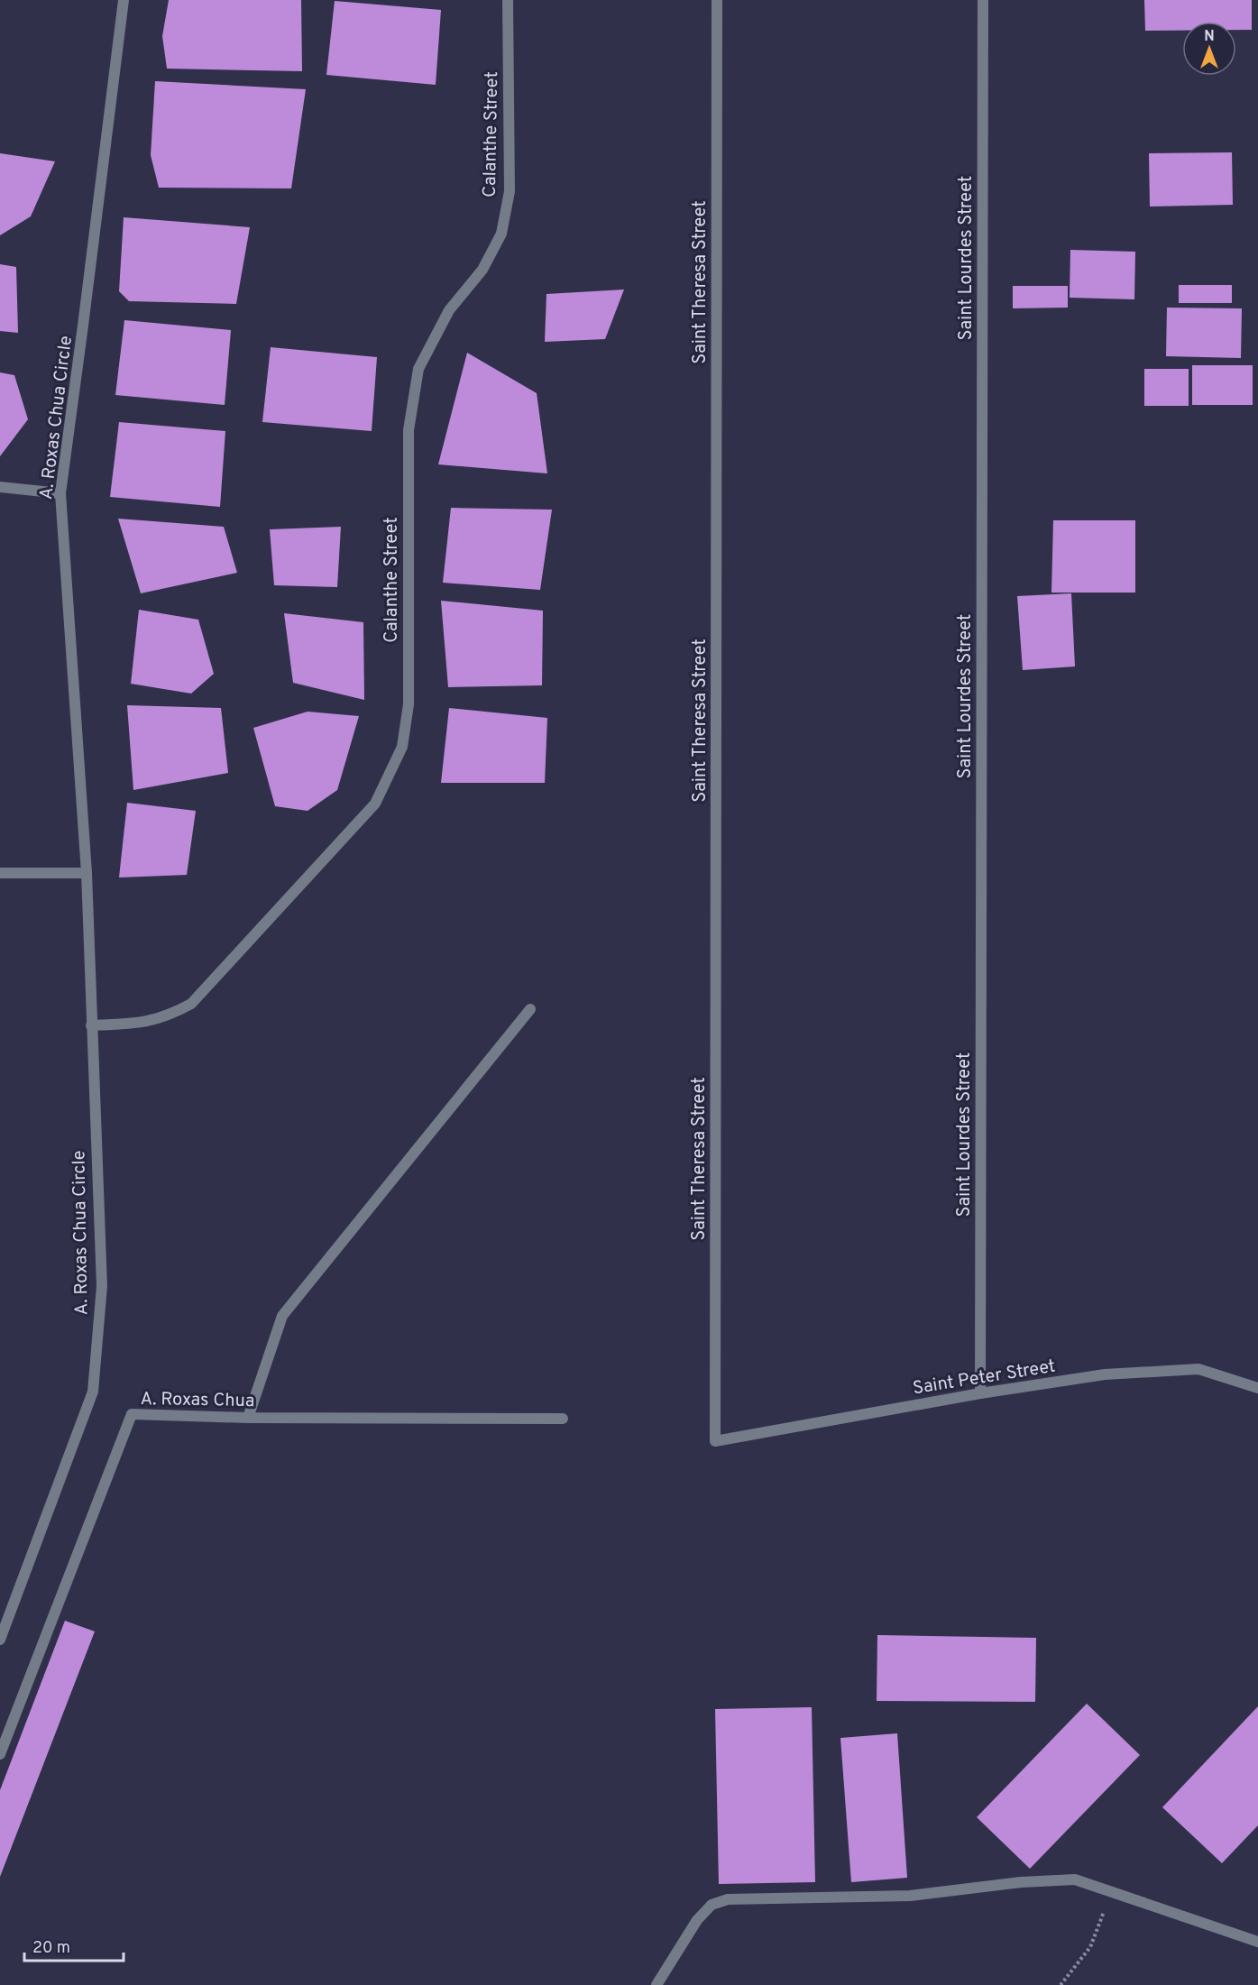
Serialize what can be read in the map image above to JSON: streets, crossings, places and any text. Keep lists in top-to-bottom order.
{
  "streets": {
    "street": [
      "Calanthe Street",
      "Saint Lourdes Street",
      "Saint Theresa Street",
      "A. Roxas Chua Circle",
      "Saint Peter Street",
      "A. Roxas Chua"
    ]
  },
  "crossings": [
    ["Calanthe Street", "A. Roxas Chua Circle"],
    ["Saint Lourdes Street", "Saint Peter Street"],
    ["Saint Theresa Street", "Saint Peter Street"]
  ],
  "scale_bar": "20 m",
  "north": "top"
}
